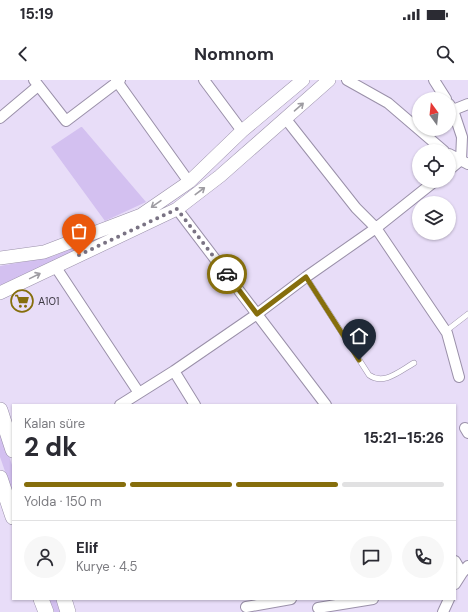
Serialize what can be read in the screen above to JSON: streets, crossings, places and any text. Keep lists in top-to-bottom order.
{
  "places": {
    "supermarket": ["A101"]
  },
  "north": "top",
  "page": {
    "status": "15:19",
    "header": "Nomnom",
    "heading": ["2 dk", "Kalan süre", "15:21–15:26"],
    "panel": ["Elif", "Kurye · 4.5"],
    "bar": "Yolda · 150 m"
  }
}
